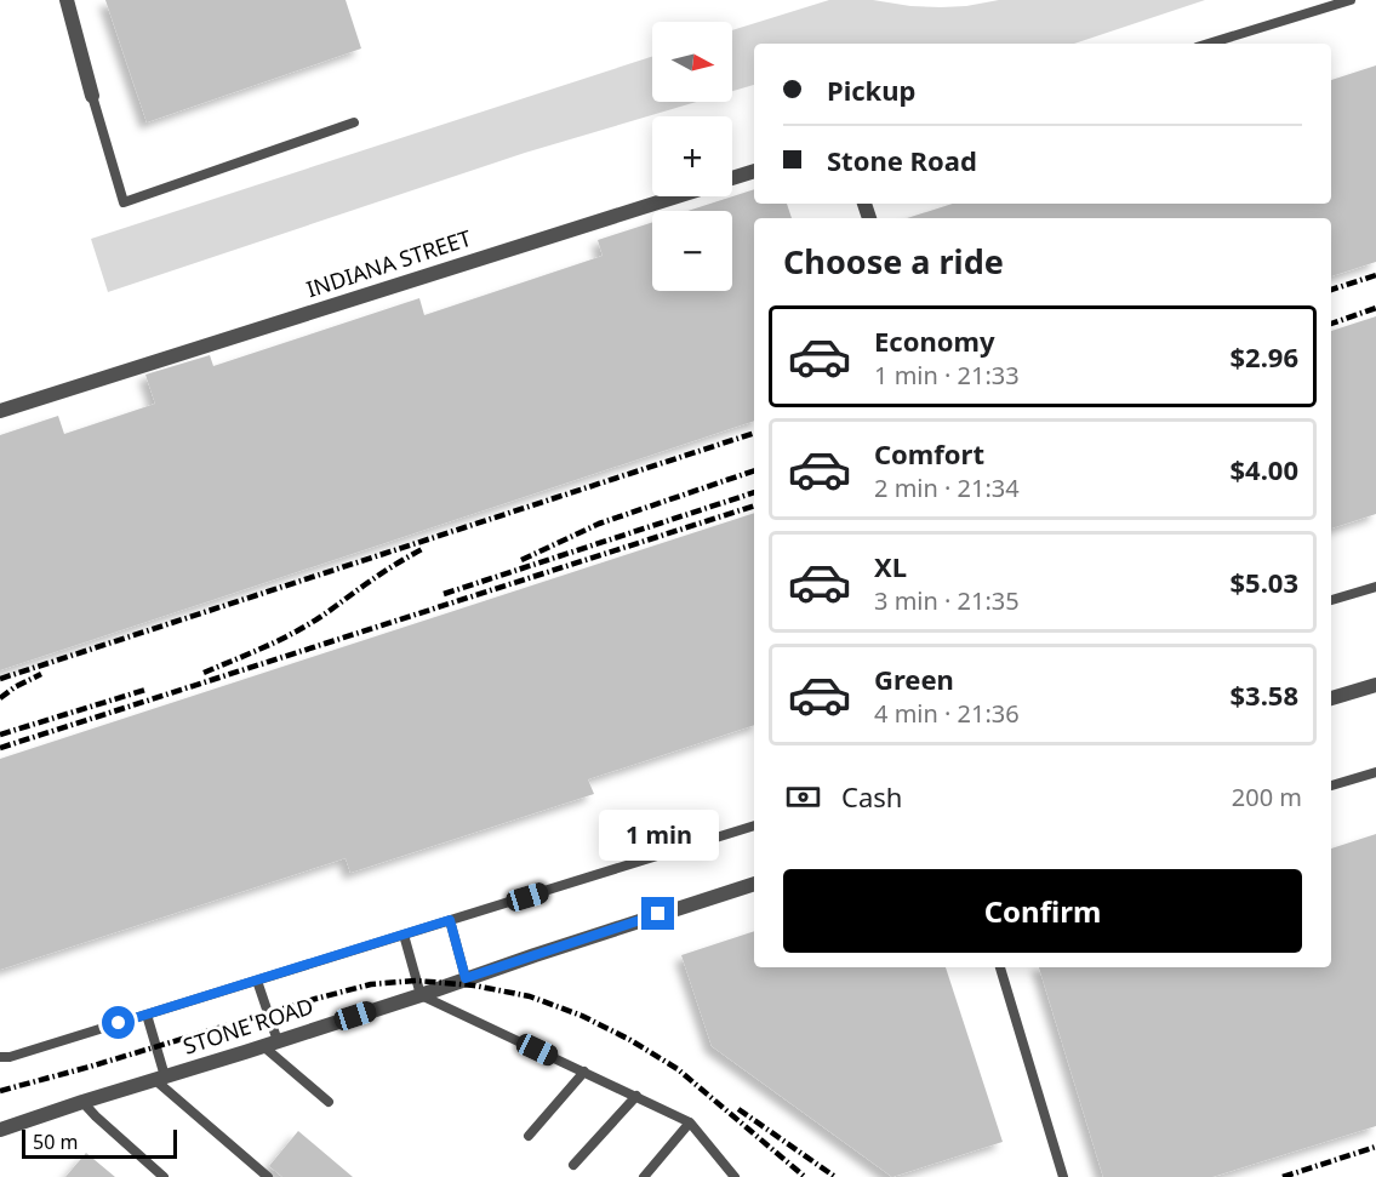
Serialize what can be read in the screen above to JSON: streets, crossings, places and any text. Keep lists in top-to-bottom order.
{
  "streets": {
    "street": ["INDIANA STREET", "STONE ROAD"]
  },
  "scale_bar": "50 m",
  "north": "right",
  "page": {
    "map_buttons": ["+", "−"],
    "banner": ["Pickup", "Stone Road"],
    "heading": "Choose a ride",
    "list": [
      {
        "name": "Economy",
        "note": "1 min · 21:33",
        "value": "$2.96"
      },
      {
        "name": "Comfort",
        "note": "2 min · 21:34",
        "value": "$4.00"
      },
      {
        "name": "XL",
        "note": "3 min · 21:35",
        "value": "$5.03"
      },
      {
        "name": "Green",
        "note": "4 min · 21:36",
        "value": "$3.58"
      }
    ],
    "pay": ["Cash", "200 m"],
    "bubble": "1 min",
    "buttons": "Confirm",
    "scale": "50 m"
  }
}
